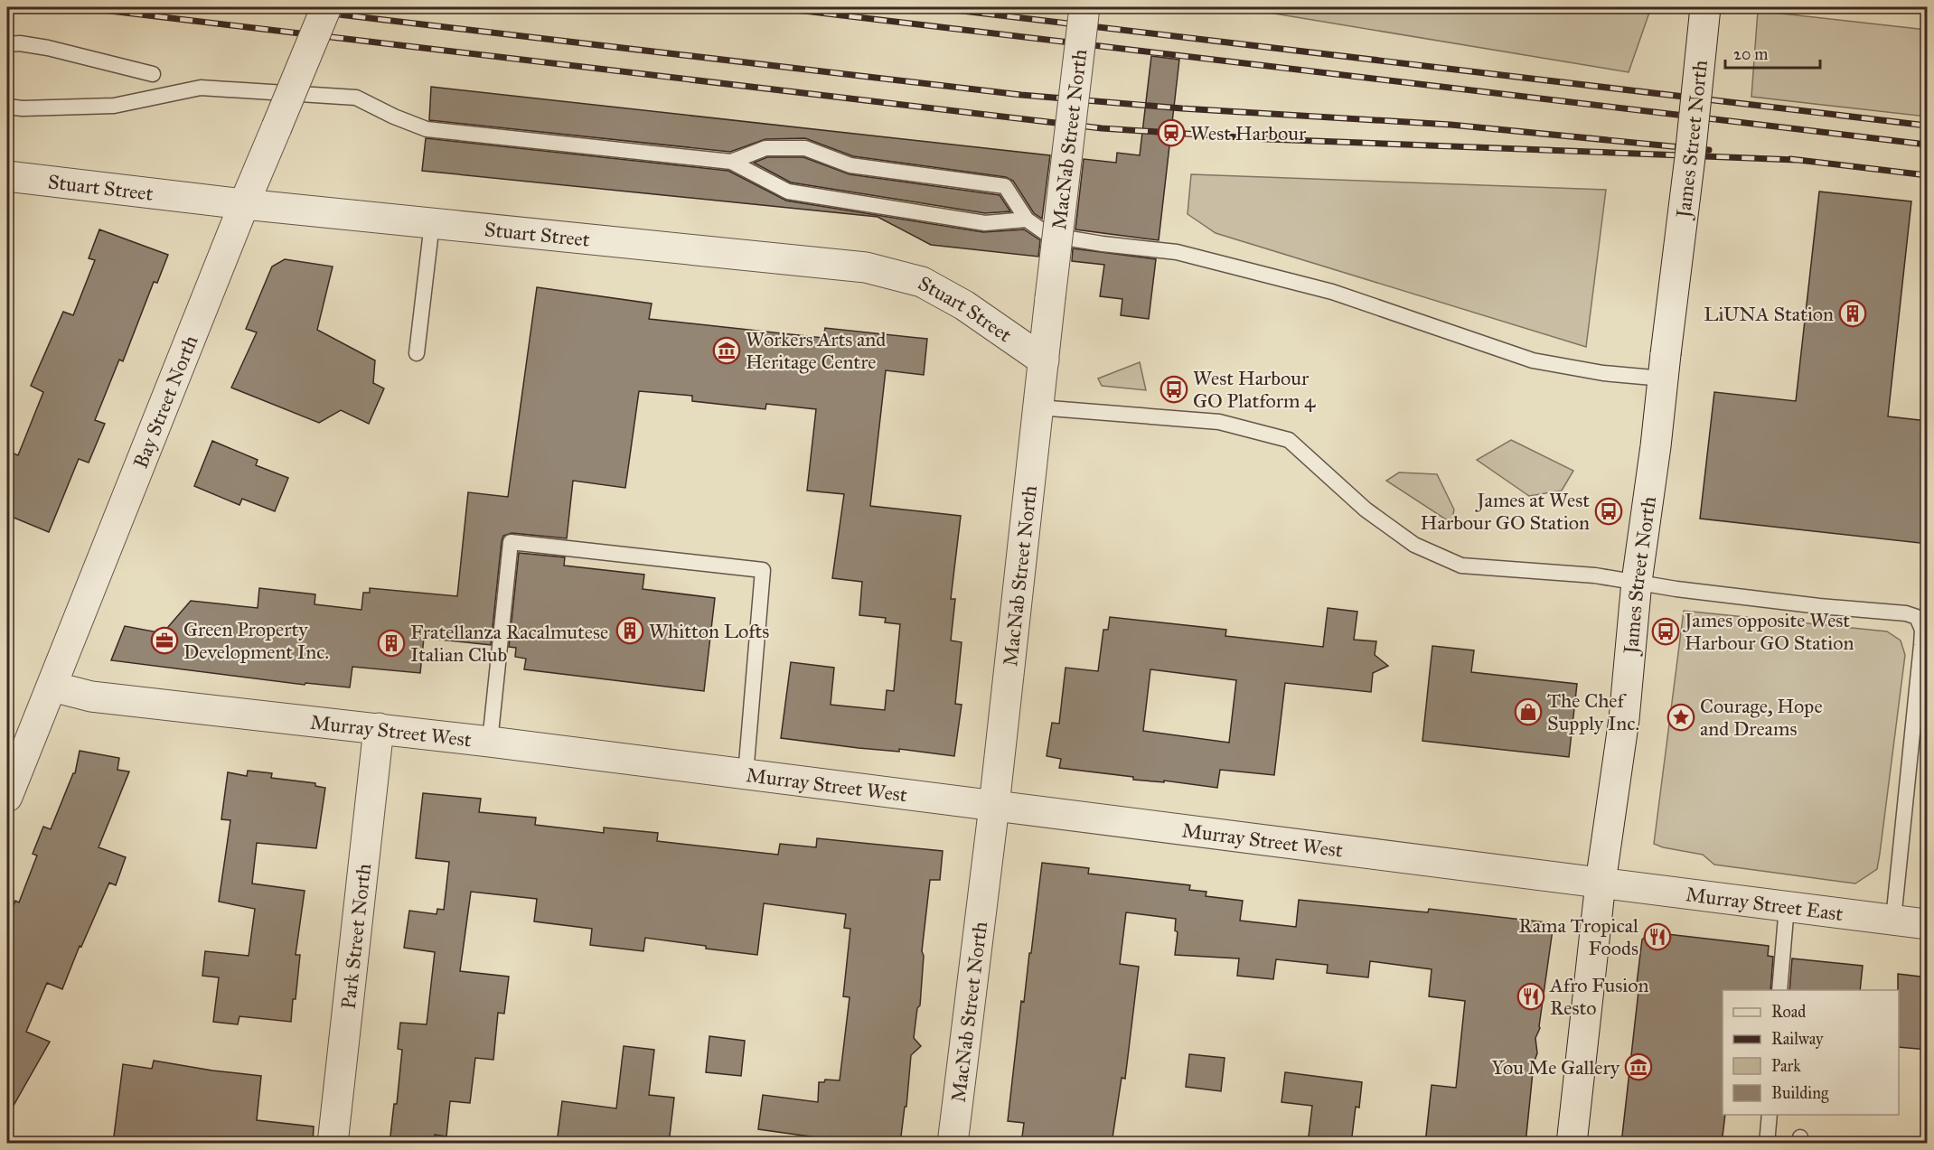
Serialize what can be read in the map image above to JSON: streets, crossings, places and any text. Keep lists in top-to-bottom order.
{
  "streets": {
    "street": [
      "MacNab Street North",
      "James Street North",
      "Stuart Street",
      "Bay Street North",
      "Murray Street West",
      "Murray Street East",
      "Park Street North"
    ]
  },
  "crossings": [
    ["MacNab Street North", "Stuart Street"],
    ["MacNab Street North", "Murray Street West"],
    ["James Street North", "Murray Street West"],
    ["James Street North", "Murray Street East"],
    ["Stuart Street", "Bay Street North"],
    ["Bay Street North", "Murray Street West"],
    ["Murray Street West", "Murray Street East"],
    ["Murray Street West", "Park Street North"]
  ],
  "places": {
    "station": ["West Harbour"],
    "building": ["LiUNA Station", "Whitton Lofts", "Fratellanza Racalmutese Italian Club"],
    "museum": ["Workers Arts and Heritage Centre", "You Me Gallery"],
    "bus stop": ["West Harbour GO Platform 4", "James at West Harbour GO Station", "James opposite West Harbour GO Station"],
    "office": ["Green Property Development Inc."],
    "shop": ["The Chef Supply Inc."],
    "place": ["Courage, Hope and Dreams"],
    "restaurant": ["Rama Tropical Foods", "Afro Fusion Resto"]
  },
  "legend": [
    "Road",
    "Railway",
    "Park",
    "Building"
  ],
  "scale_bar": "20 m"
}
